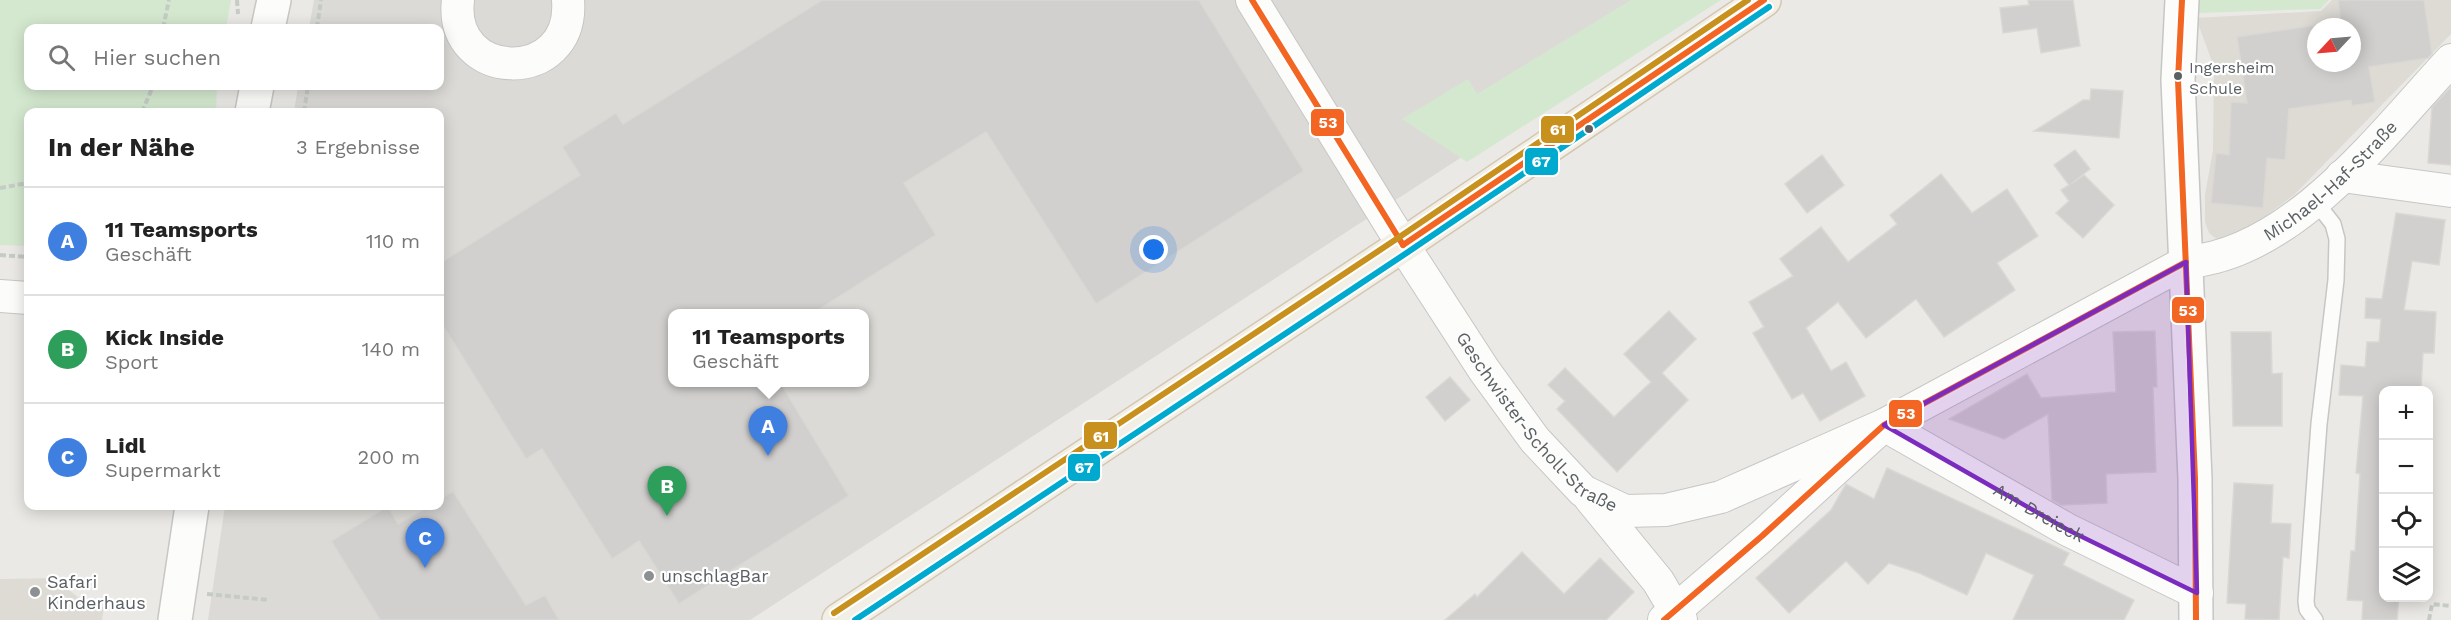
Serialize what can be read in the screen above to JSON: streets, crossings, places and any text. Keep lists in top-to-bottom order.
{
  "streets": {
    "street": ["Michael-Haf-Straße", "Geschwister-Scholl-Straße", "Am Dreieck"]
  },
  "crossings": [
    ["Michael-Haf-Straße", "Geschwister-Scholl-Straße"],
    ["Geschwister-Scholl-Straße", "Am Dreieck"]
  ],
  "places": ["Ingersheim Schule", "unschlagBar", "Safari Kinderhaus"],
  "lines": ["transit line 53", "transit line 61", "transit line 67"],
  "north": "bottom left",
  "page": {
    "search": "Hier suchen",
    "heading": ["In der Nähe", "3 Ergebnisse"],
    "list": [
      {
        "mark": "A",
        "name": "11 Teamsports",
        "note": "Geschäft",
        "value": "110 m"
      },
      {
        "mark": "B",
        "name": "Kick Inside",
        "note": "Sport",
        "value": "140 m"
      },
      {
        "mark": "C",
        "name": "Lidl",
        "note": "Supermarkt",
        "value": "200 m"
      }
    ],
    "popup": ["11 Teamsports", "Geschäft"],
    "map_buttons": ["+", "−"],
    "pins": ["A", "B", "C"]
  }
}
